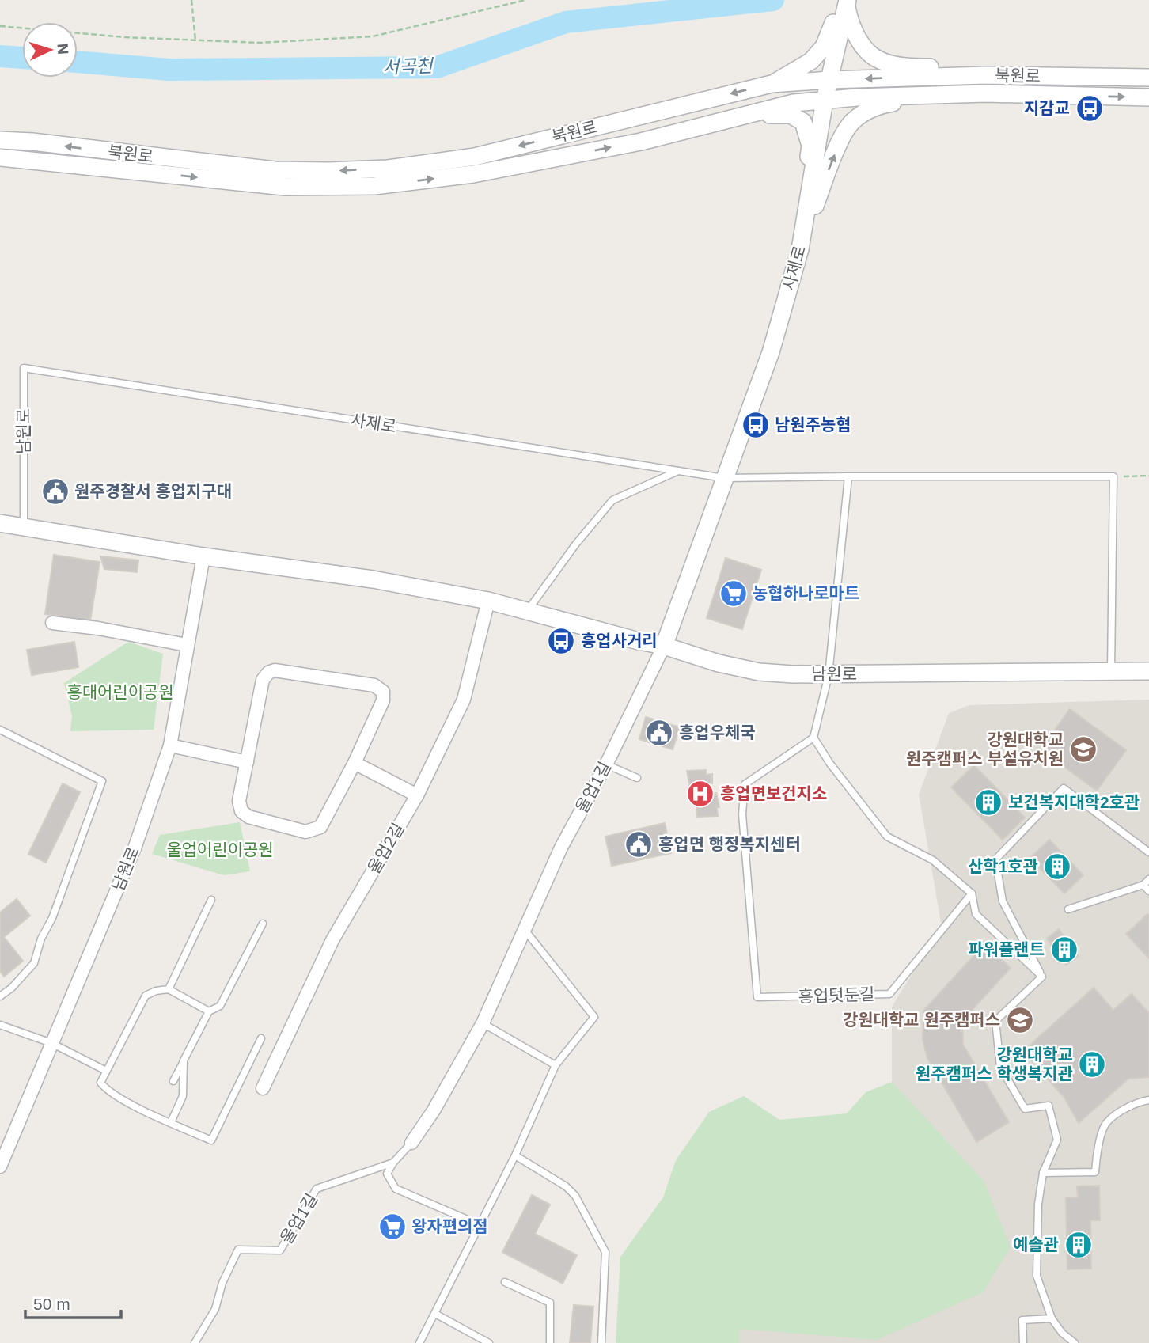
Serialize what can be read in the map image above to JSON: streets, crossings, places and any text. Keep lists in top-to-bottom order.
{
  "streets": {
    "street": [
      "북원로",
      "사제로",
      "남원로",
      "울업1길",
      "울업2길"
    ],
    "lane": ["흥업텃둔길"]
  },
  "crossings": [
    ["북원로", "사제로"],
    ["사제로", "남원로"],
    ["사제로", "울업1길"],
    ["남원로", "울업1길"],
    ["남원로", "울업2길"]
  ],
  "water": ["서곡천"],
  "parks": ["흥대어린이공원", "울업어린이공원"],
  "places": {
    "bus stop": ["지감교", "남원주농협", "흥업사거리"],
    "public building": ["원주경찰서 흥업지구대", "흥업우체국", "흥업면 행정복지센터"],
    "supermarket": ["농협하나로마트", "왕자편의점"],
    "school or university": ["강원대학교 원주캠퍼스 부설유치원", "강원대학교 원주캠퍼스"],
    "hospital": ["흥업면보건지소"],
    "building": [
      "보건복지대학2호관",
      "산학1호관",
      "파워플랜트",
      "강원대학교 원주캠퍼스 학생복지관",
      "예솔관"
    ]
  },
  "scale_bar": "50 m",
  "north": "right"
}
